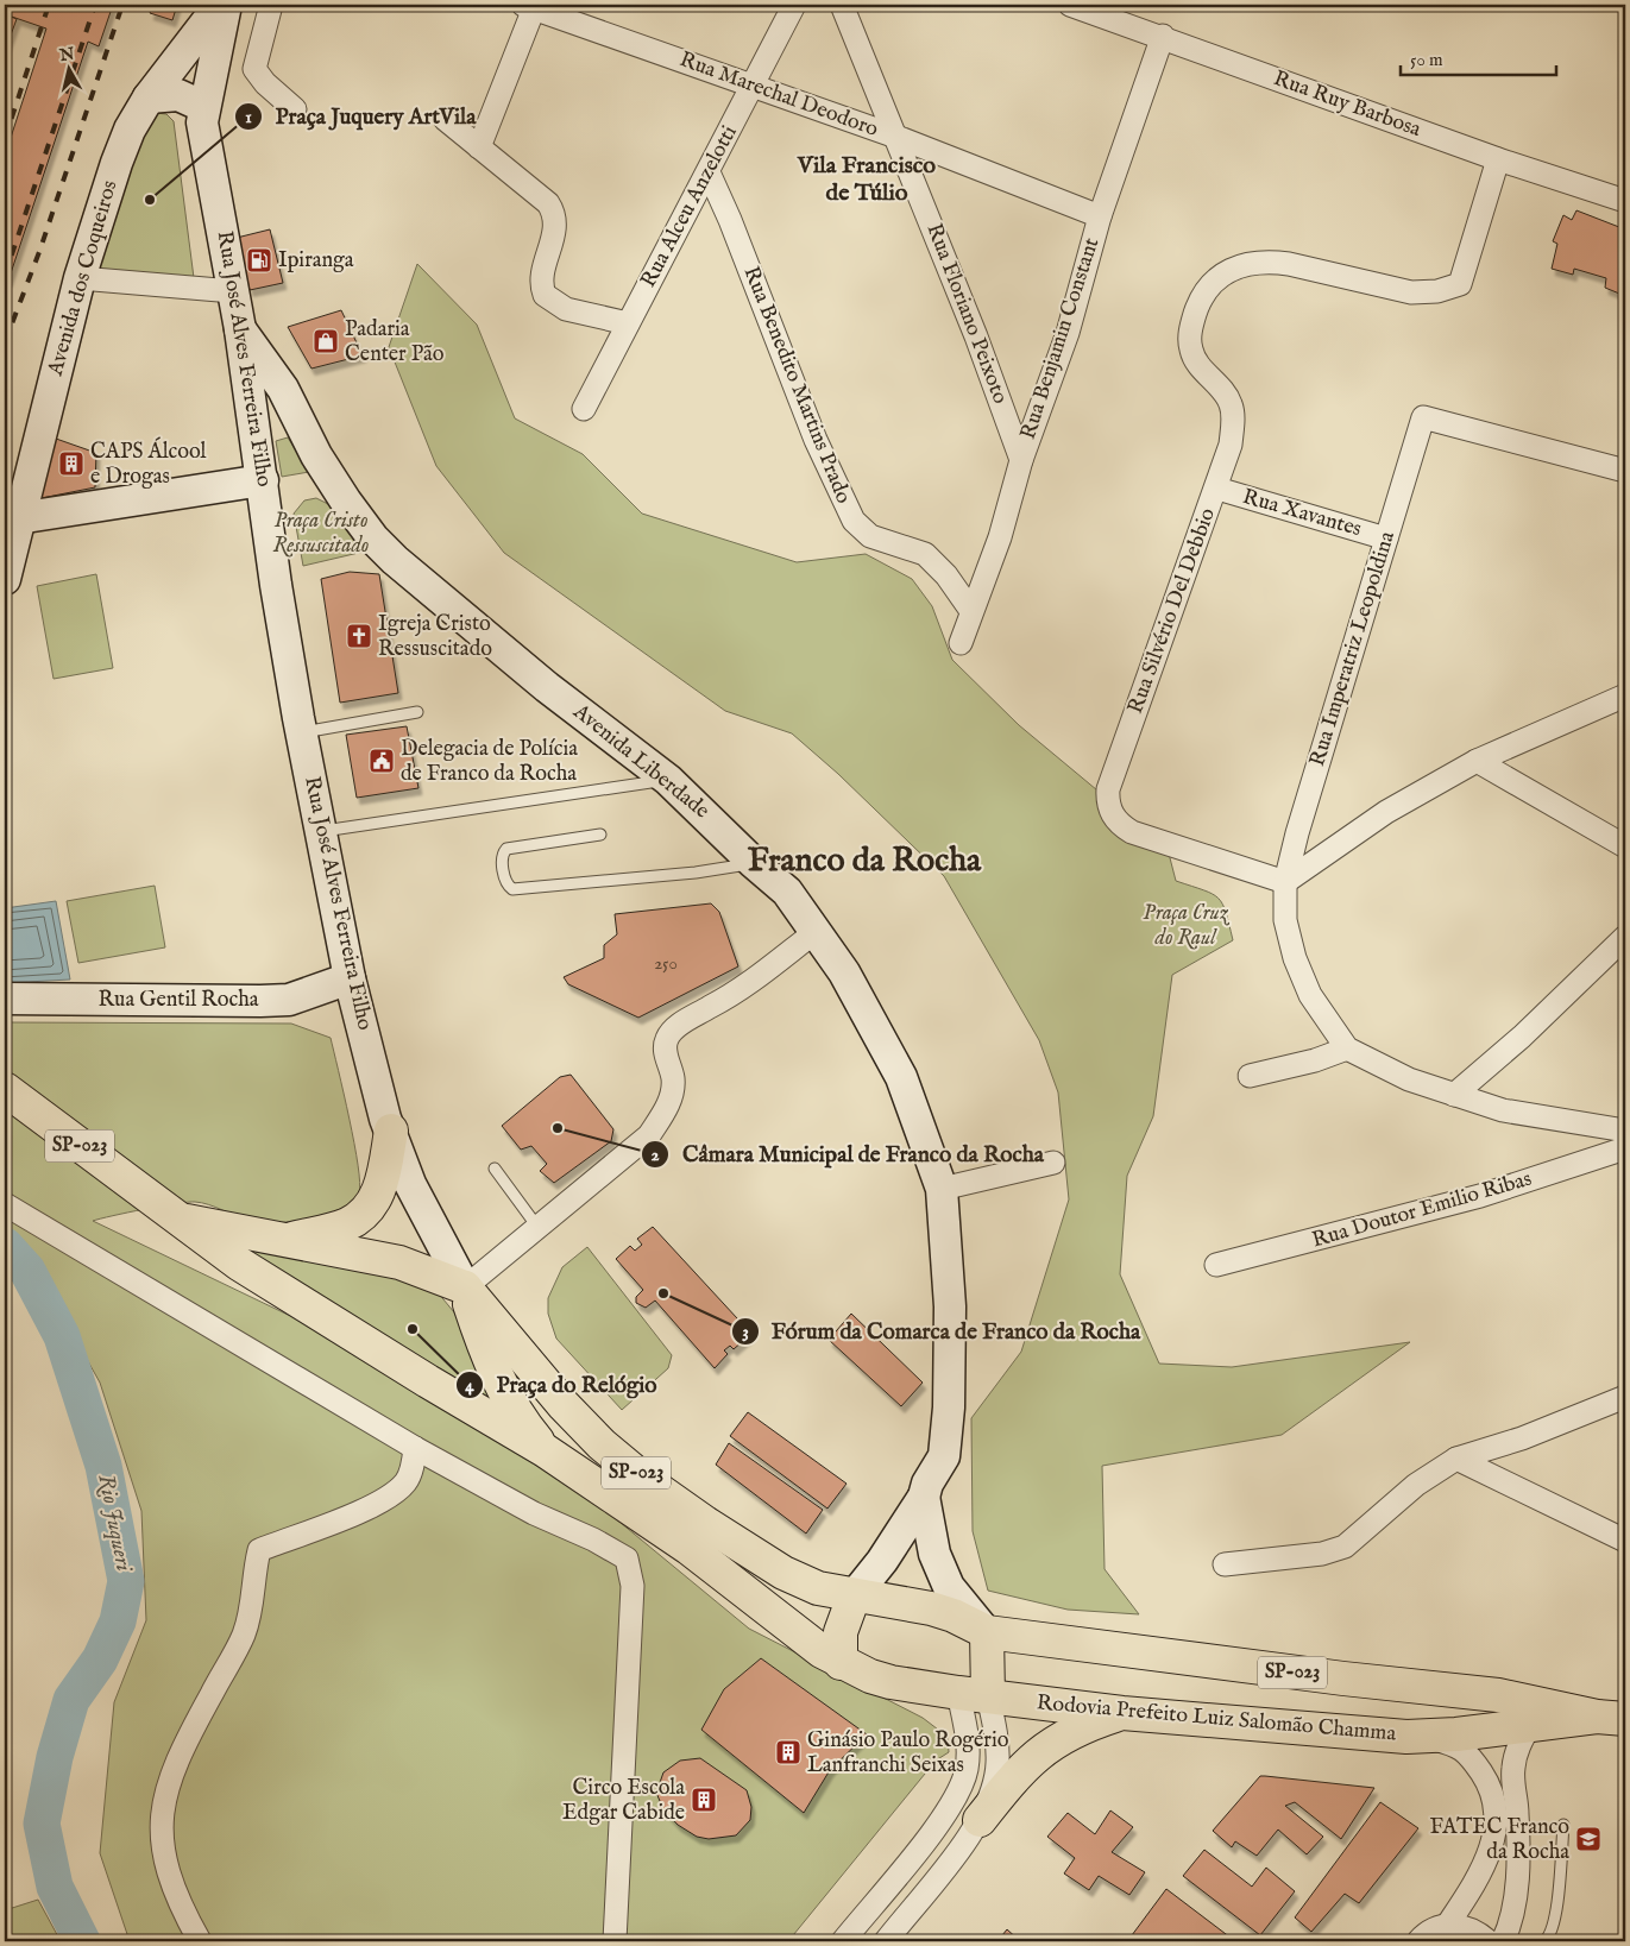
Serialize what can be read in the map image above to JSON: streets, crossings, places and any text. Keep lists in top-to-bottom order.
{
  "streets": {
    "main road": [
      "Avenida dos Coqueiros",
      "Rua José Alves Ferreira Filho",
      "Avenida Liberdade",
      "Rua Gentil Rocha",
      "SP-023",
      "Rodovia Prefeito Luiz Salomão Chamma"
    ],
    "street": [
      "Rua Marechal Deodoro",
      "Rua Ruy Barbosa",
      "Rua Alceu Anzelotti",
      "Rua Floriano Peixoto",
      "Rua Benjamin Constant",
      "Rua Benedito Martins Prado",
      "Rua Xavantes",
      "Rua Silvério Del Debbio",
      "Rua Imperatriz Leopoldina",
      "Rua Doutor Emilio Ribas"
    ]
  },
  "crossings": [
    ["Rua Marechal Deodoro", "Rua Alceu Anzelotti"],
    ["Rua Marechal Deodoro", "Rua Floriano Peixoto"],
    ["Rua Marechal Deodoro", "Rua Benjamin Constant"],
    ["Rua Ruy Barbosa", "Rua Benjamin Constant"],
    ["Rua Ruy Barbosa", "Rua Silvério Del Debbio"],
    ["Rua Alceu Anzelotti", "Rua Benedito Martins Prado"],
    ["Rua Floriano Peixoto", "Rua Benjamin Constant"],
    ["Rua Benjamin Constant", "Rua Benedito Martins Prado"],
    ["Rua José Alves Ferreira Filho", "Avenida Liberdade"],
    ["Rua José Alves Ferreira Filho", "Rua Gentil Rocha"],
    ["Rua José Alves Ferreira Filho", "SP-023"],
    ["Rua José Alves Ferreira Filho", "Rodovia Prefeito Luiz Salomão Chamma"],
    ["Rua Xavantes", "Rua Silvério Del Debbio"],
    ["Rua Xavantes", "Rua Imperatriz Leopoldina"],
    ["Rua Silvério Del Debbio", "Rua Imperatriz Leopoldina"],
    ["Avenida Liberdade", "Rodovia Prefeito Luiz Salomão Chamma"],
    ["SP-023", "Rodovia Prefeito Luiz Salomão Chamma"]
  ],
  "districts": ["Vila Francisco de Túlio", "Franco da Rocha"],
  "water": ["Rio Juqueri"],
  "parks": ["Praça Cristo Ressuscitado", "Praça Cruz do Raul"],
  "places": {
    "other": [
      "Praça Juquery ArtVila",
      "Câmara Municipal de Franco da Rocha",
      "Fórum da Comarca de Franco da Rocha",
      "Praça do Relógio"
    ],
    "fuel station": ["Ipiranga"],
    "shop": ["Padaria Center Pão"],
    "building": ["CAPS Álcool e Drogas", "Ginásio Paulo Rogério Lanfranchi Seixas", "Circo Escola Edgar Cabide"],
    "church": ["Igreja Cristo Ressuscitado"],
    "public building": ["Delegacia de Polícia de Franco da Rocha"],
    "school or university": ["FATEC Franco da Rocha"]
  },
  "house_numbers": ["250"],
  "scale_bar": "50 m",
  "north": "top"
}
